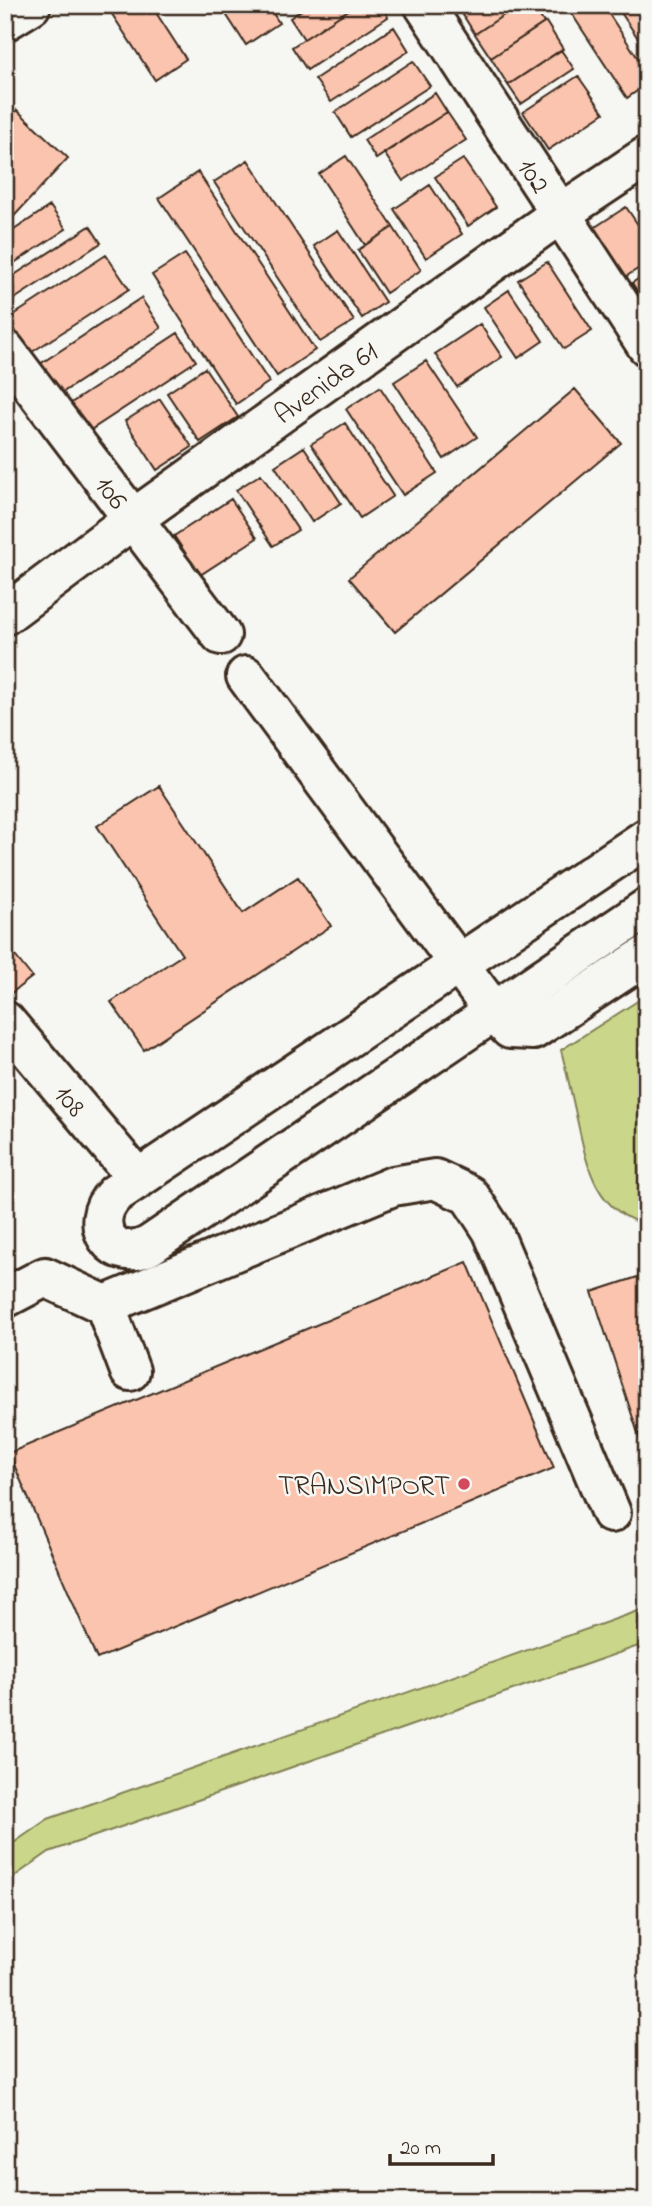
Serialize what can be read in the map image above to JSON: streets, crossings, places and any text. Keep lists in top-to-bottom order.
{
  "streets": {
    "street": [
      "102",
      "Avenida 61",
      "106",
      "108"
    ]
  },
  "crossings": [
    ["102", "Avenida 61"],
    ["Avenida 61", "106"]
  ],
  "places": ["TRANSIMPORT"],
  "scale_bar": "20 m"
}
